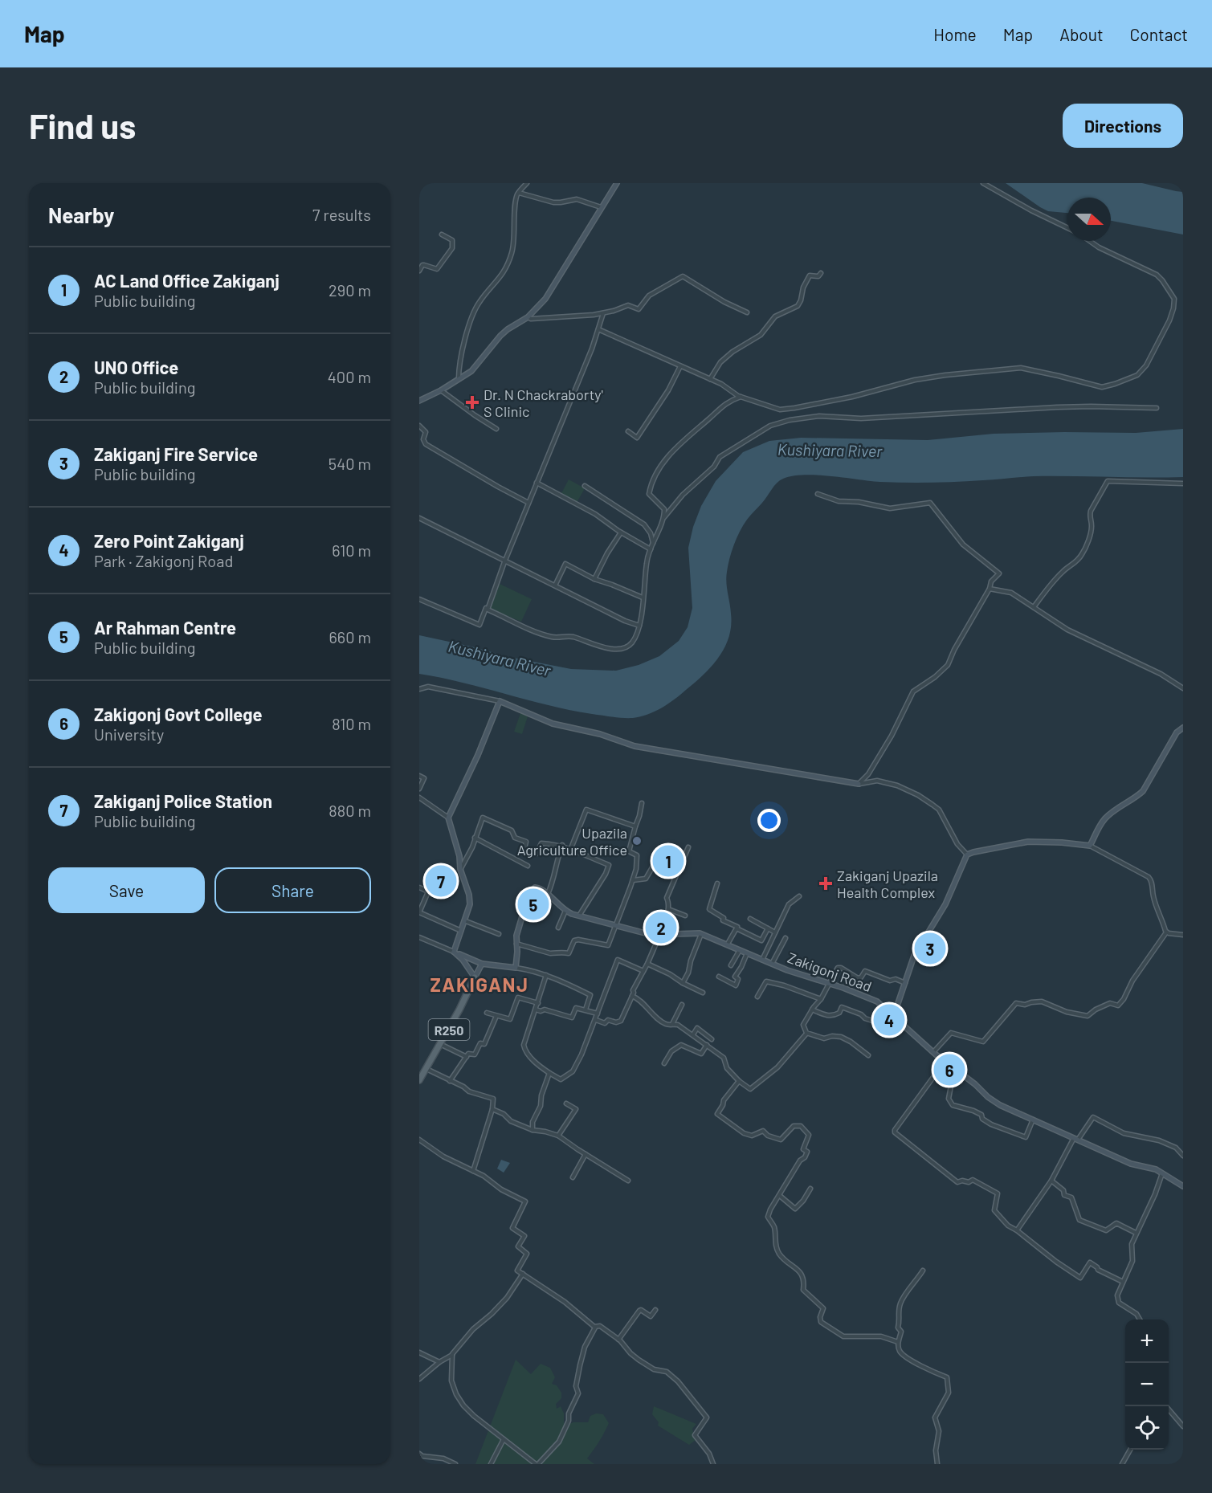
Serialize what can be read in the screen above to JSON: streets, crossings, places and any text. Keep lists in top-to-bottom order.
{
  "streets": {
    "main road": ["Zakigonj Road", "R250"]
  },
  "districts": ["ZAKIGANJ"],
  "water": ["Kushiyara River"],
  "places": {
    "health": ["Dr. N Chackraborty' S Clinic", "Zakiganj Upazila Health Complex"],
    "other": ["Upazila Agriculture Office"]
  },
  "north": "right",
  "page": {
    "header": "Map",
    "nav": [
      "Home",
      "Map",
      "About",
      "Contact"
    ],
    "buttons": [
      "Directions",
      ["Save", "Share"]
    ],
    "title": "Find us",
    "heading": ["Nearby", "7 results"],
    "list": [
      {
        "mark": "1",
        "name": "AC Land Office Zakiganj",
        "note": "Public building",
        "value": "290 m"
      },
      {
        "mark": "2",
        "name": "UNO Office",
        "note": "Public building",
        "value": "400 m"
      },
      {
        "mark": "3",
        "name": "Zakiganj Fire Service",
        "note": "Public building",
        "value": "540 m"
      },
      {
        "mark": "4",
        "name": "Zero Point Zakiganj",
        "note": "Park · Zakigonj Road",
        "value": "610 m"
      },
      {
        "mark": "5",
        "name": "Ar Rahman Centre",
        "note": "Public building",
        "value": "660 m"
      },
      {
        "mark": "6",
        "name": "Zakigonj Govt College",
        "note": "University",
        "value": "810 m"
      },
      {
        "mark": "7",
        "name": "Zakiganj Police Station",
        "note": "Public building",
        "value": "880 m"
      }
    ],
    "pins": [
      "1",
      "7",
      "5",
      "2",
      "3",
      "4",
      "6"
    ],
    "map_buttons": ["+", "−"]
  }
}
